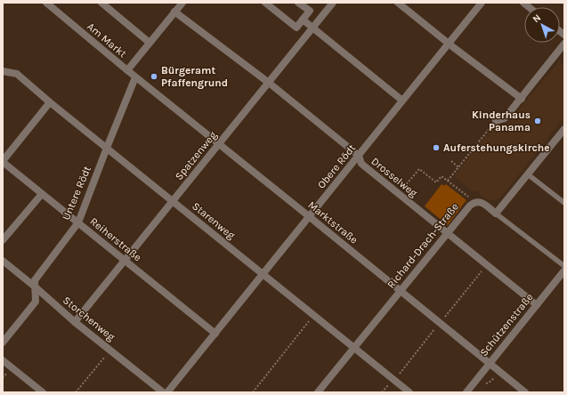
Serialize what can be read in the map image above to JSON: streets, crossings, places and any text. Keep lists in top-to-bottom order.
{
  "streets": {
    "street": [
      "Am Markt",
      "Spatzenweg",
      "Obere Rödt",
      "Drosselweg",
      "Untere Rödt",
      "Starenweg",
      "Marktstraße",
      "Reiherstraße",
      "Richard-Drach-Straße",
      "Storchenweg",
      "Schützenstraße"
    ]
  },
  "crossings": [
    ["Am Markt", "Marktstraße"],
    ["Spatzenweg", "Drosselweg"],
    ["Spatzenweg", "Starenweg"],
    ["Spatzenweg", "Marktstraße"],
    ["Spatzenweg", "Reiherstraße"],
    ["Spatzenweg", "Storchenweg"],
    ["Obere Rödt", "Drosselweg"],
    ["Obere Rödt", "Starenweg"],
    ["Obere Rödt", "Marktstraße"],
    ["Obere Rödt", "Reiherstraße"],
    ["Drosselweg", "Richard-Drach-Straße"],
    ["Drosselweg", "Schützenstraße"],
    ["Untere Rödt", "Starenweg"],
    ["Untere Rödt", "Marktstraße"],
    ["Untere Rödt", "Reiherstraße"],
    ["Untere Rödt", "Storchenweg"],
    ["Starenweg", "Richard-Drach-Straße"],
    ["Marktstraße", "Richard-Drach-Straße"],
    ["Marktstraße", "Schützenstraße"]
  ],
  "places": ["Bürgeramt Pfaffengrund", "Kinderhaus Panama", "Auferstehungskirche"],
  "north": "top left"
}
